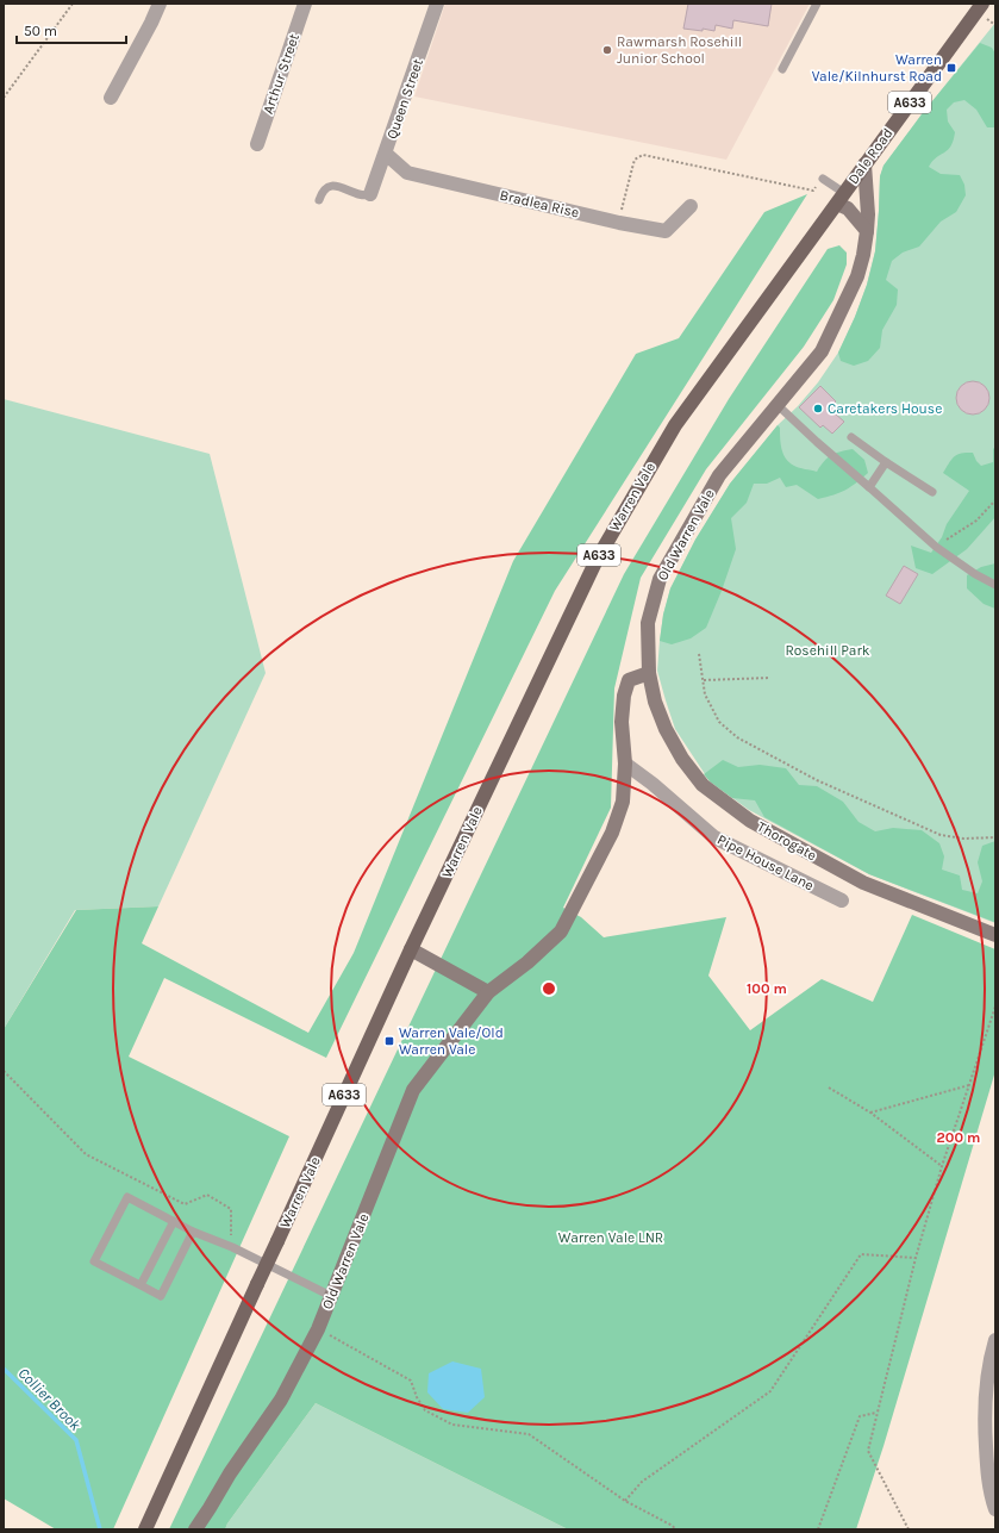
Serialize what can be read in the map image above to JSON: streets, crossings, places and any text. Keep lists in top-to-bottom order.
{
  "streets": {
    "main road": ["A633", "Dale Road", "Warren Vale"],
    "street": [
      "Arthur Street",
      "Queen Street",
      "Bradlea Rise",
      "Old Warren Vale",
      "Thorogate",
      "Pipe House Lane"
    ]
  },
  "crossings": [
    ["Queen Street", "Bradlea Rise"],
    ["Dale Road", "Warren Vale"],
    ["Dale Road", "Old Warren Vale"],
    ["Old Warren Vale", "Thorogate"],
    ["Old Warren Vale", "Pipe House Lane"]
  ],
  "water": ["Collier Brook"],
  "parks": ["Rosehill Park", "Warren Vale LNR"],
  "places": {
    "other": ["Rawmarsh Rosehill Junior School", "Caretakers House"],
    "transit": ["Warren Vale/Kilnhurst Road", "Warren Vale/Old Warren Vale"]
  },
  "scale_bar": "50 m",
  "rings": ["100 m", "200 m"]
}
